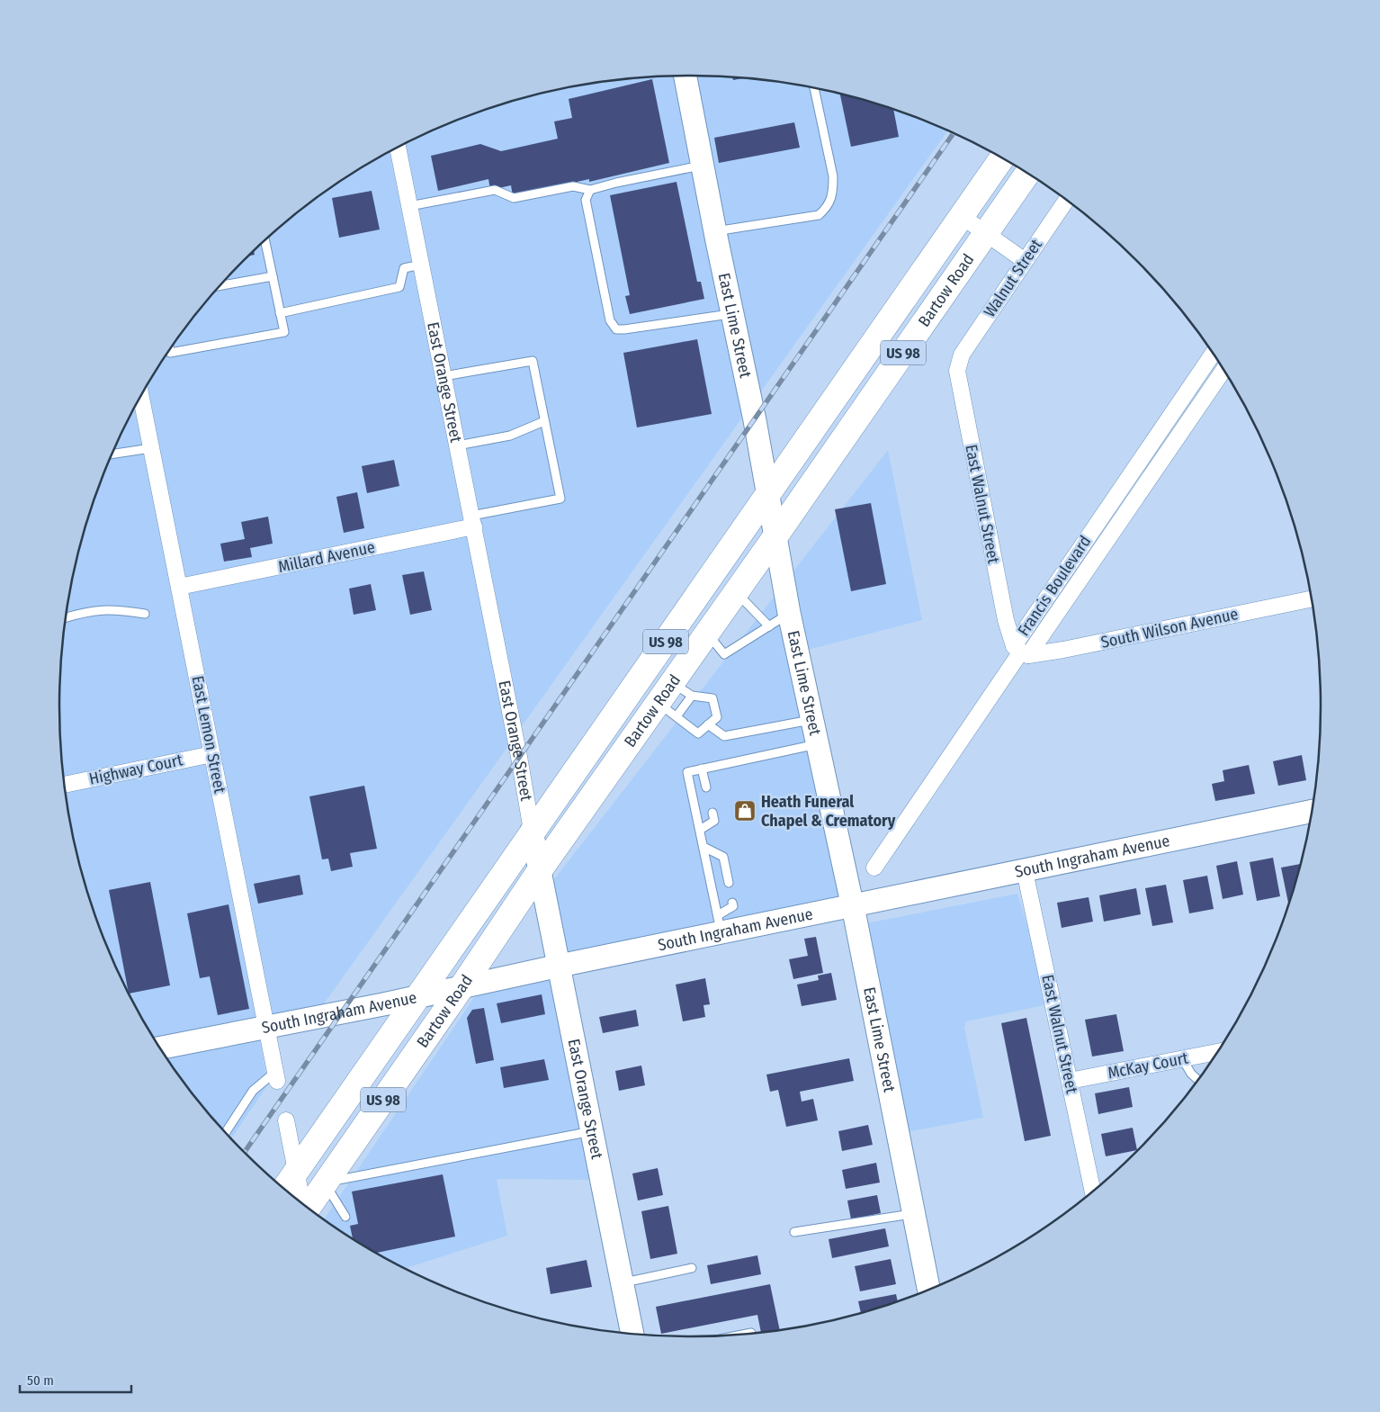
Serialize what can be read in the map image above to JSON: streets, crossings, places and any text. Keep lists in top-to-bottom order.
{
  "streets": {
    "main road": ["Bartow Road", "US 98"],
    "street": [
      "Walnut Street",
      "East Lime Street",
      "East Orange Street",
      "East Walnut Street",
      "Millard Avenue",
      "Francis Boulevard",
      "South Wilson Avenue",
      "East Lemon Street",
      "Highway Court",
      "South Ingraham Avenue",
      "McKay Court"
    ]
  },
  "crossings": [
    ["Walnut Street", "East Walnut Street"],
    ["Bartow Road", "East Lime Street"],
    ["Bartow Road", "East Orange Street"],
    ["Bartow Road", "South Ingraham Avenue"],
    ["East Lime Street", "South Ingraham Avenue"],
    ["East Orange Street", "Millard Avenue"],
    ["East Orange Street", "South Ingraham Avenue"],
    ["East Walnut Street", "Francis Boulevard"],
    ["East Walnut Street", "South Wilson Avenue"],
    ["East Walnut Street", "South Ingraham Avenue"],
    ["East Walnut Street", "McKay Court"],
    ["Millard Avenue", "East Lemon Street"],
    ["Francis Boulevard", "South Wilson Avenue"],
    ["East Lemon Street", "Highway Court"],
    ["East Lemon Street", "South Ingraham Avenue"]
  ],
  "places": {
    "shop": ["Heath Funeral Chapel & Crematory"]
  },
  "scale_bar": "50 m"
}
